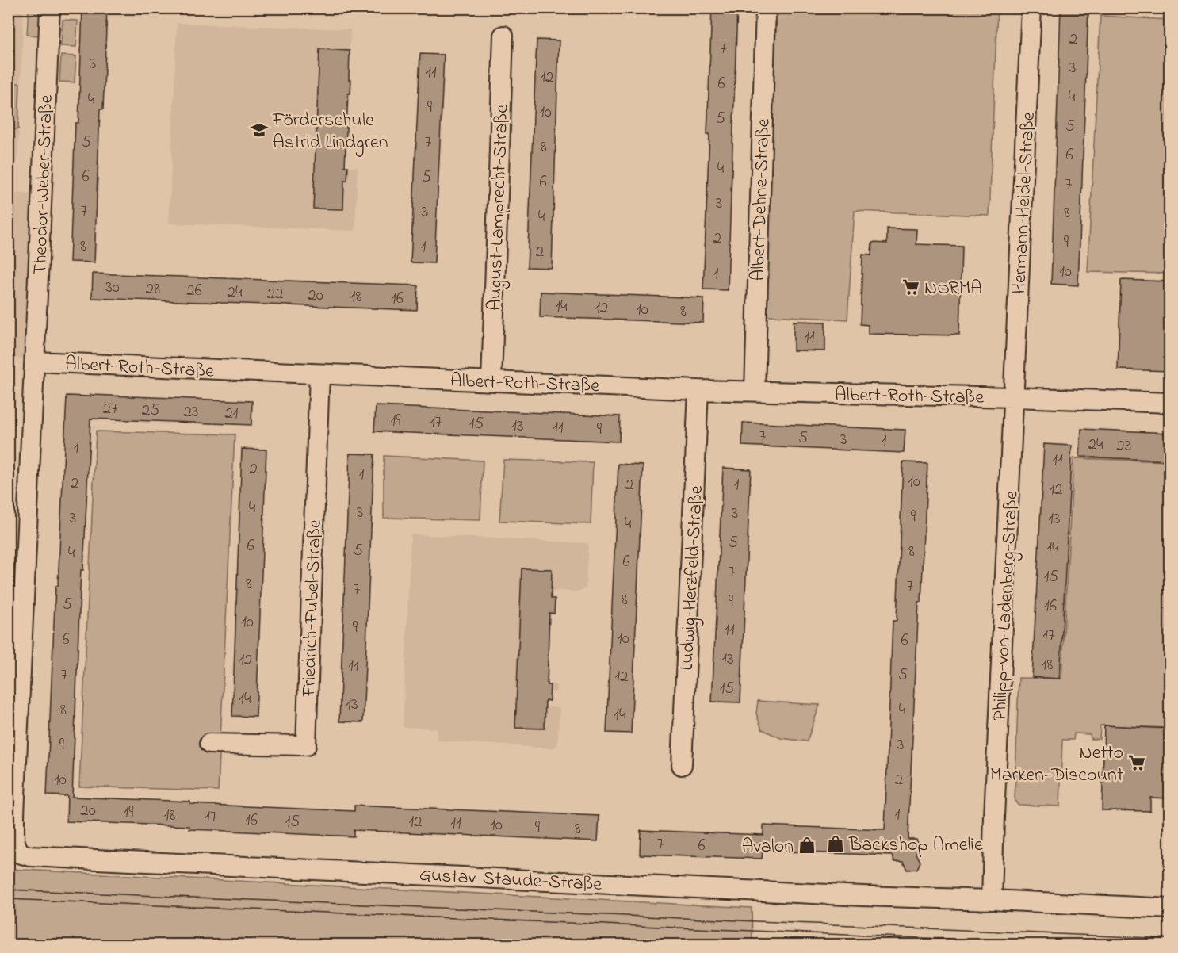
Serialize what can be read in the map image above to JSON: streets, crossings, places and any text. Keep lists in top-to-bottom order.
{
  "streets": {
    "street": [
      "Theodor-Weber-Straße",
      "Albert-Dehne-Straße",
      "Hermann-Heidel-Straße",
      "August-Lamprecht-Straße",
      "Albert-Roth-Straße",
      "Ludwig-Herzfeld-Straße",
      "Philipp-von-Ladenberg-Straße",
      "Friedrich-Fubel-Straße",
      "Gustav-Staude-Straße"
    ]
  },
  "crossings": [
    ["Theodor-Weber-Straße", "Albert-Roth-Straße"],
    ["Theodor-Weber-Straße", "Gustav-Staude-Straße"],
    ["Albert-Dehne-Straße", "Albert-Roth-Straße"],
    ["Hermann-Heidel-Straße", "Albert-Roth-Straße"],
    ["Hermann-Heidel-Straße", "Philipp-von-Ladenberg-Straße"],
    ["August-Lamprecht-Straße", "Albert-Roth-Straße"],
    ["Albert-Roth-Straße", "Ludwig-Herzfeld-Straße"],
    ["Albert-Roth-Straße", "Philipp-von-Ladenberg-Straße"],
    ["Albert-Roth-Straße", "Friedrich-Fubel-Straße"],
    ["Philipp-von-Ladenberg-Straße", "Gustav-Staude-Straße"]
  ],
  "places": {
    "school or university": ["Förderschule Astrid Lindgren"],
    "supermarket": ["NORMA", "Netto Marken-Discount"],
    "shop": ["Backshop Amelie", "Avalon"]
  },
  "house_numbers": [
    "2",
    "7",
    "3",
    "3",
    "11",
    "12",
    "6",
    "4",
    "4",
    "9",
    "10",
    "5",
    "5",
    "5",
    "7",
    "8",
    "6",
    "4",
    "6",
    "5",
    "6",
    "7",
    "3",
    "7",
    "3",
    "8",
    "4",
    "2",
    "9",
    "8",
    "1",
    "2",
    "10",
    "1",
    "30",
    "28",
    "26",
    "24",
    "22",
    "20",
    "18",
    "16",
    "14",
    "12",
    "10",
    "8",
    "11",
    "27",
    "25",
    "23",
    "21",
    "19",
    "17",
    "15",
    "13",
    "11",
    "9",
    "7",
    "5",
    "3",
    "1",
    "24",
    "23",
    "1",
    "11",
    "2",
    "1",
    "10",
    "2",
    "2",
    "1",
    "12",
    "4",
    "3",
    "3",
    "9",
    "3",
    "13",
    "4",
    "5",
    "6",
    "14",
    "5",
    "8",
    "4",
    "6",
    "7",
    "15",
    "8",
    "7",
    "7",
    "8",
    "9",
    "5",
    "16",
    "10",
    "9",
    "11",
    "17",
    "10",
    "6",
    "6",
    "13",
    "12",
    "18",
    "11",
    "7",
    "5",
    "12",
    "15",
    "14",
    "13",
    "8",
    "4",
    "14",
    "9",
    "3",
    "10",
    "2",
    "20",
    "19",
    "1",
    "18",
    "17",
    "16",
    "15",
    "12",
    "11",
    "10",
    "9",
    "8",
    "7",
    "6"
  ]
}
